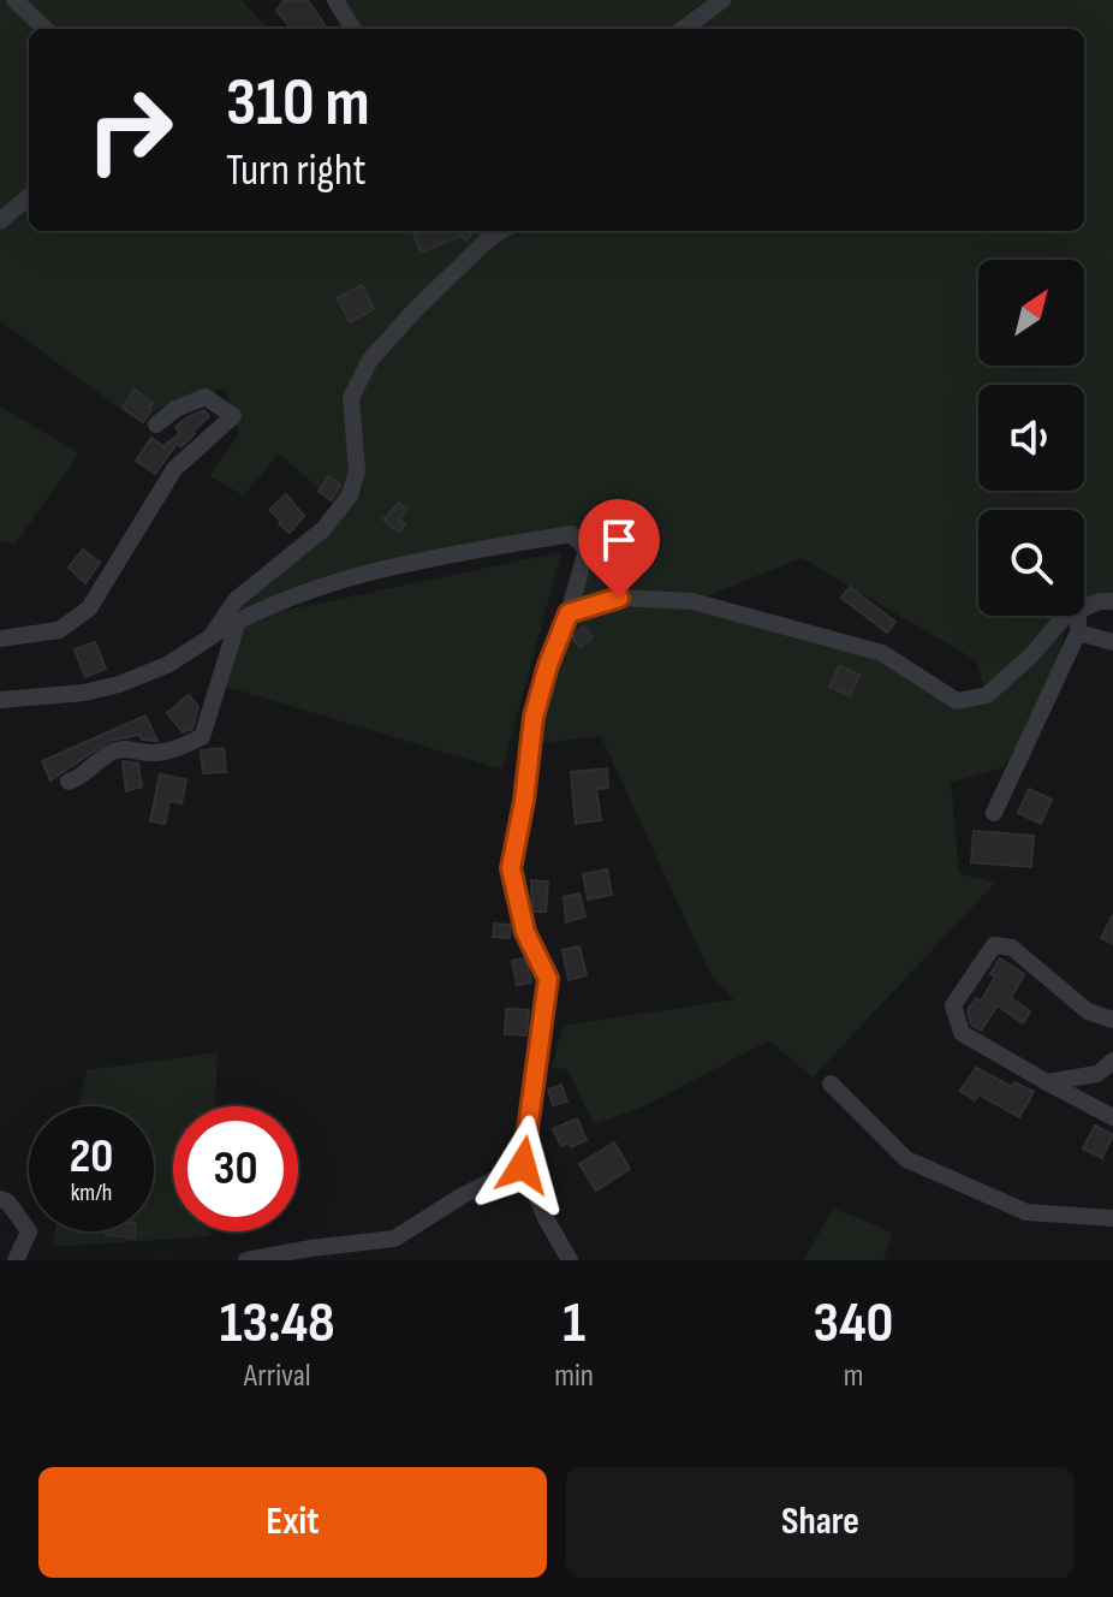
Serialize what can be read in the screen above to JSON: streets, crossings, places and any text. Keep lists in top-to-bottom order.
{
  "north": "top right",
  "page": {
    "turn": ["310 m", "Turn right"],
    "speed": "20 km/h",
    "limit": "30",
    "eta": [
      "13:48",
      "Arrival",
      "1",
      "min",
      "340",
      "m"
    ],
    "buttons": ["Exit", "Share"]
  }
}
